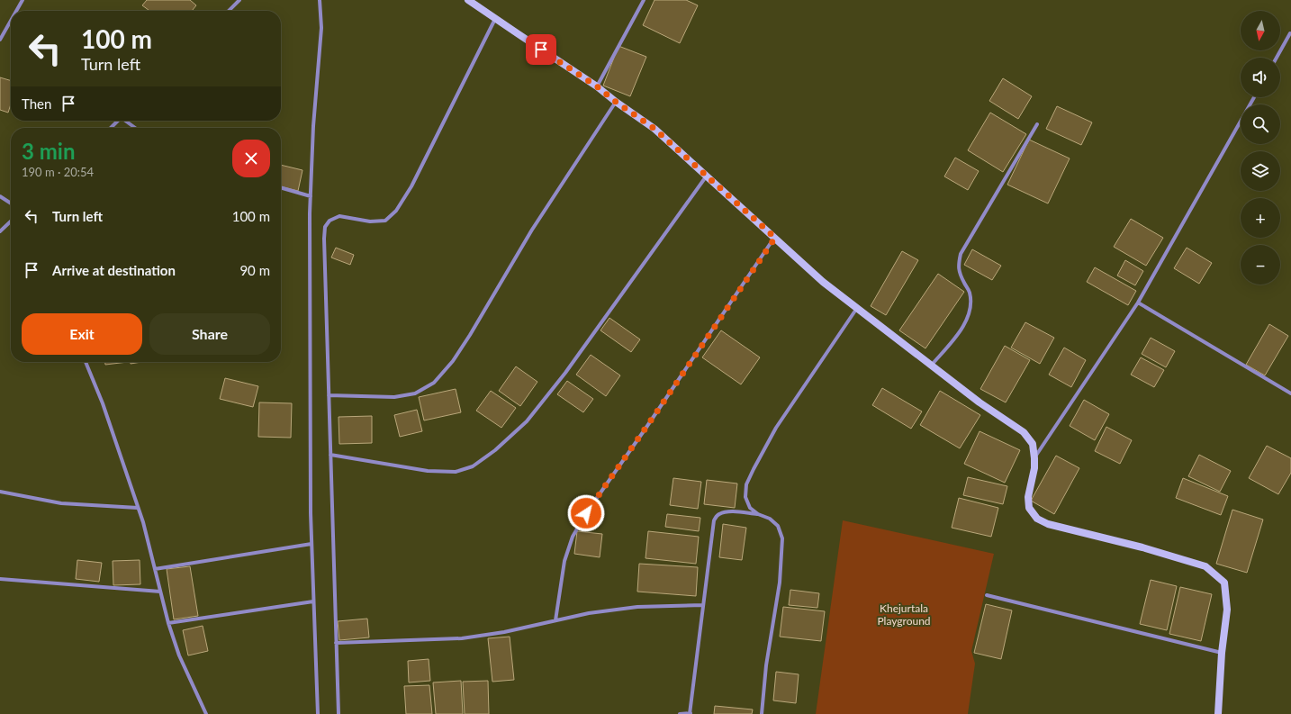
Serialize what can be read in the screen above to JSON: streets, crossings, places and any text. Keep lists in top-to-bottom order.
{
  "parks": ["Khejurtala Playground"],
  "north": "bottom",
  "page": {
    "map_buttons": ["+", "−"],
    "turn": ["100 m", "Turn left"],
    "then": "Then",
    "heading": ["3 min", "190 m · 20:54"],
    "list": [
      {
        "name": "Turn left",
        "value": "100 m"
      },
      {
        "name": "Arrive at destination",
        "value": "90 m"
      }
    ],
    "buttons": ["Exit", "Share"]
  }
}
